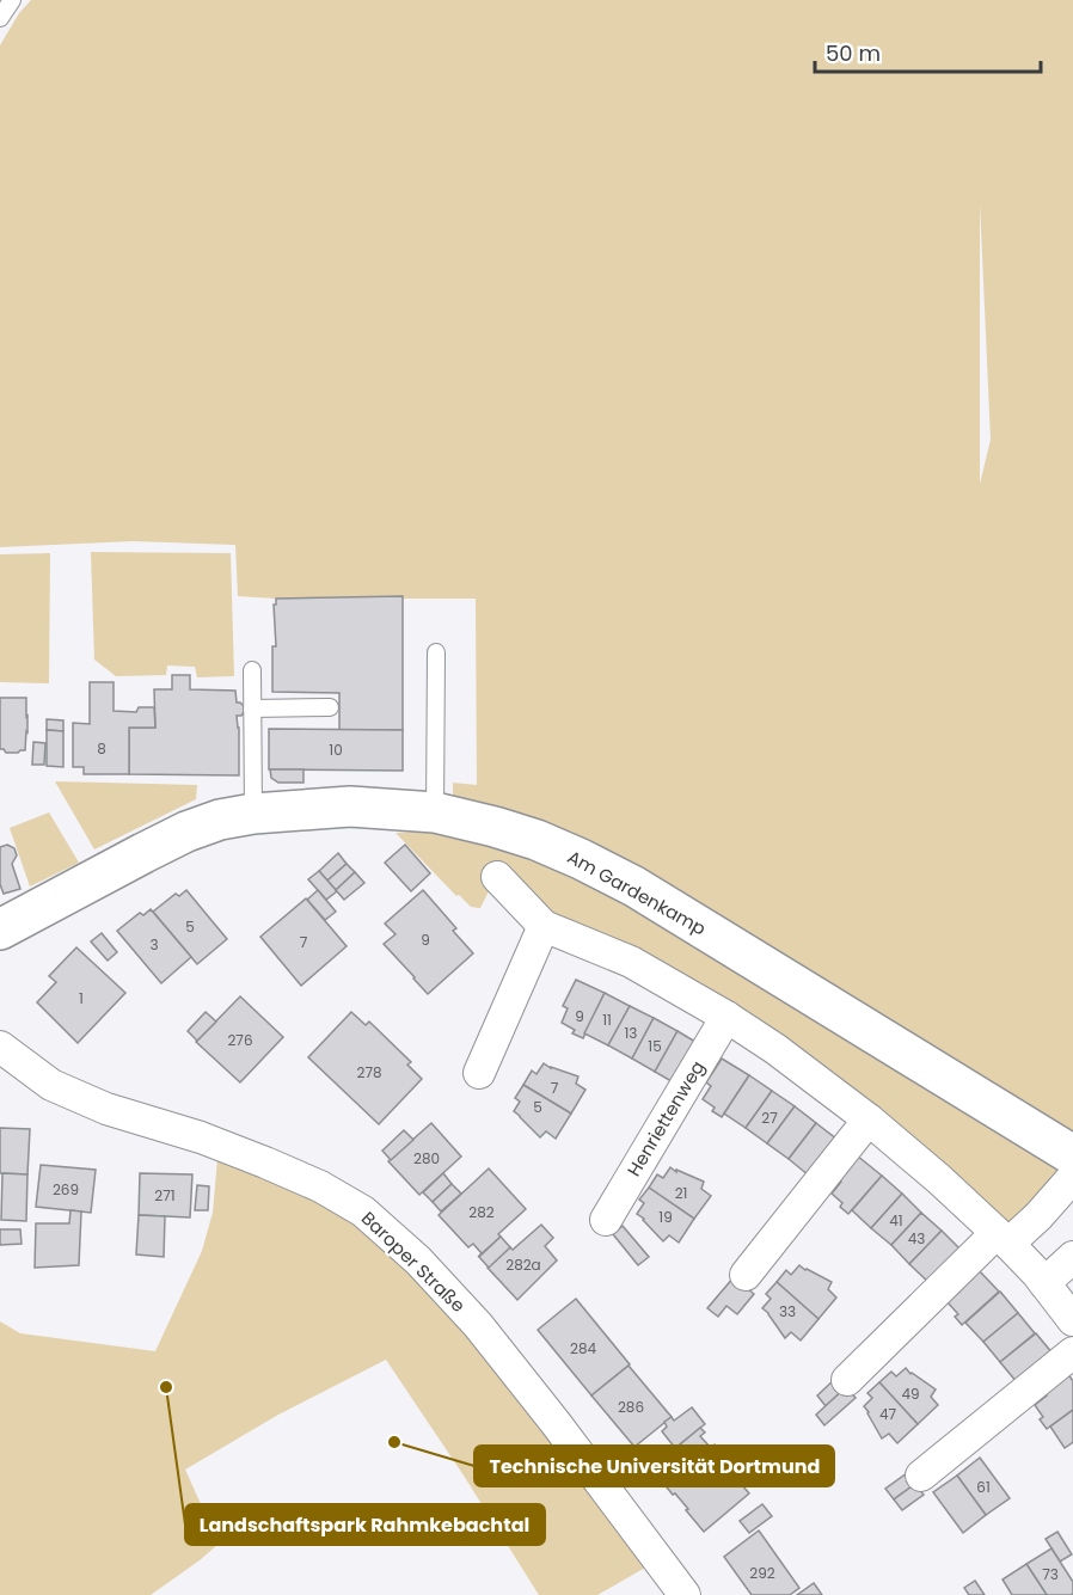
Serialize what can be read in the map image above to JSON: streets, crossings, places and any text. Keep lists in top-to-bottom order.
{
  "streets": {
    "street": ["Am Gardenkamp", "Henriettenweg", "Baroper Straße"]
  },
  "places": ["Landschaftspark Rahmkebachtal", "Technische Universität Dortmund"],
  "house_numbers": [
    "8",
    "10",
    "5",
    "9",
    "7",
    "3",
    "1",
    "9",
    "11",
    "13",
    "276",
    "15",
    "278",
    "7",
    "5",
    "27",
    "280",
    "269",
    "21",
    "271",
    "282",
    "19",
    "41",
    "43",
    "282a",
    "33",
    "284",
    "49",
    "286",
    "47",
    "61",
    "292",
    "73"
  ],
  "scale_bar": "50 m"
}
